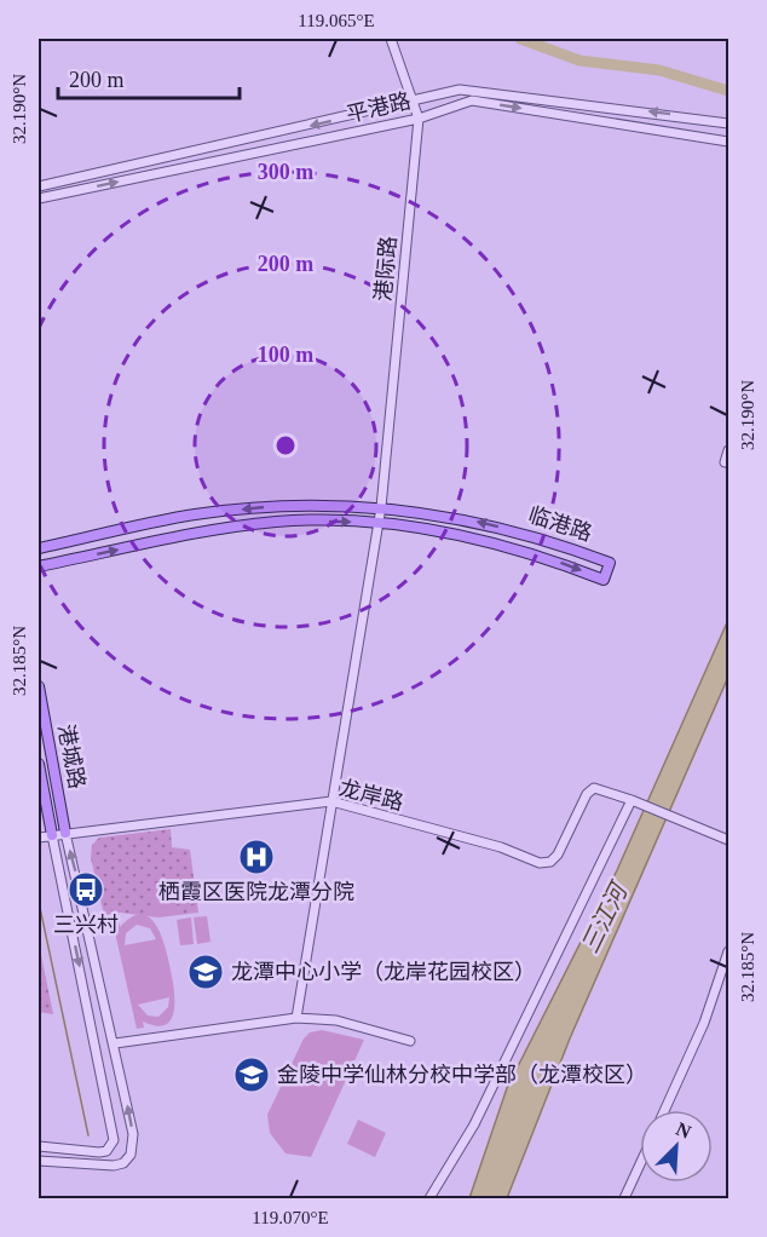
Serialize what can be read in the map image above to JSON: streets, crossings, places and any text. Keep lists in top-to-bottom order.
{
  "streets": {
    "main road": ["临港路", "港城路"],
    "street": ["平港路", "港际路", "龙岸路"]
  },
  "crossings": [
    ["平港路", "港际路"],
    ["港际路", "临港路"],
    ["港际路", "龙岸路"],
    ["港城路", "龙岸路"]
  ],
  "water": ["三江河"],
  "places": {
    "hospital": ["栖霞区医院龙潭分院"],
    "bus stop": ["三兴村"],
    "school or university": ["龙潭中心小学（龙岸花园校区）", "金陵中学仙林分校中学部（龙潭校区）"]
  },
  "scale_bar": "200 m",
  "north": "top right",
  "coordinates": [
    "119.065°E",
    "32.190°N",
    "32.185°N",
    "119.070°E"
  ],
  "rings": ["300 m", "200 m", "100 m"]
}
